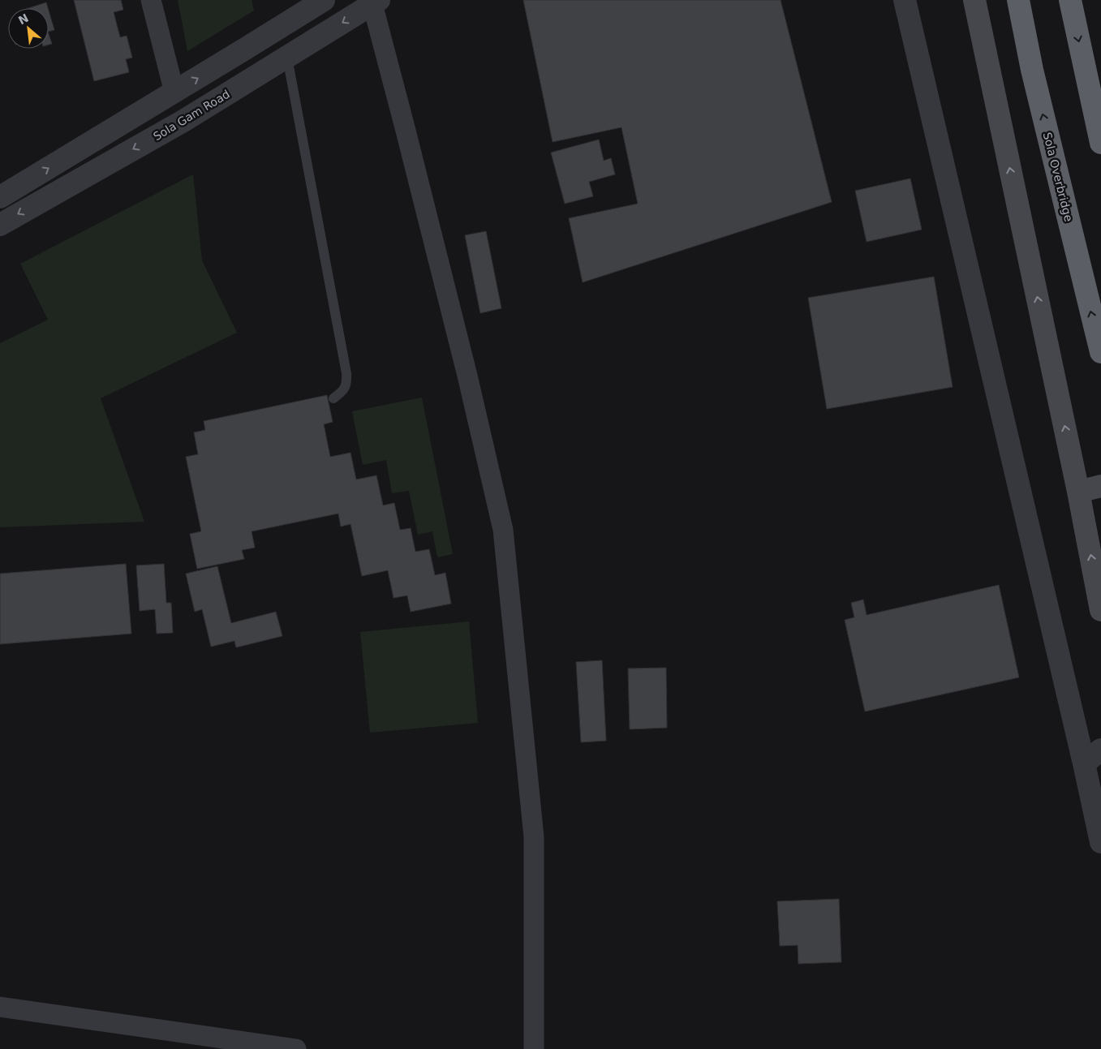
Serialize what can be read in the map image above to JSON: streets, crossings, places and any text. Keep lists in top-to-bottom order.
{
  "streets": {
    "highway": ["Sola Overbridge"],
    "street": ["Sola Gam Road"]
  },
  "north": "top left"
}
